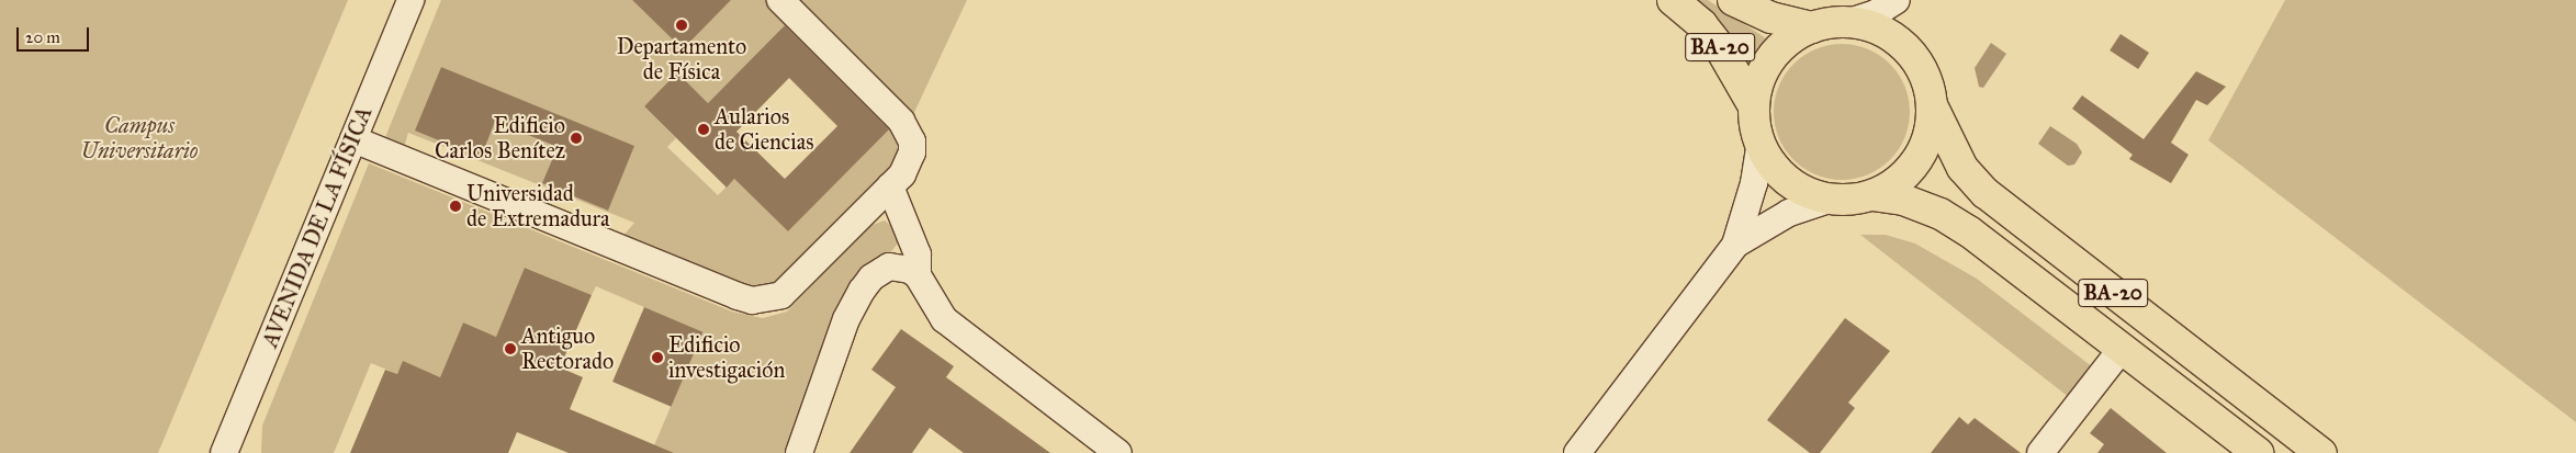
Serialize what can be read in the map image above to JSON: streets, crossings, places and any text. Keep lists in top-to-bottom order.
{
  "streets": {
    "highway": ["BA-20"],
    "street": ["AVENIDA DE LA FÍSICA"]
  },
  "parks": ["Campus Universitario"],
  "places": [
    "Departamento de Física",
    "Aularios de Ciencias",
    "Edificio Carlos Benítez",
    "Universidad de Extremadura",
    "Antiguo Rectorado",
    "Edificio investigación"
  ],
  "scale_bar": "20 m"
}
